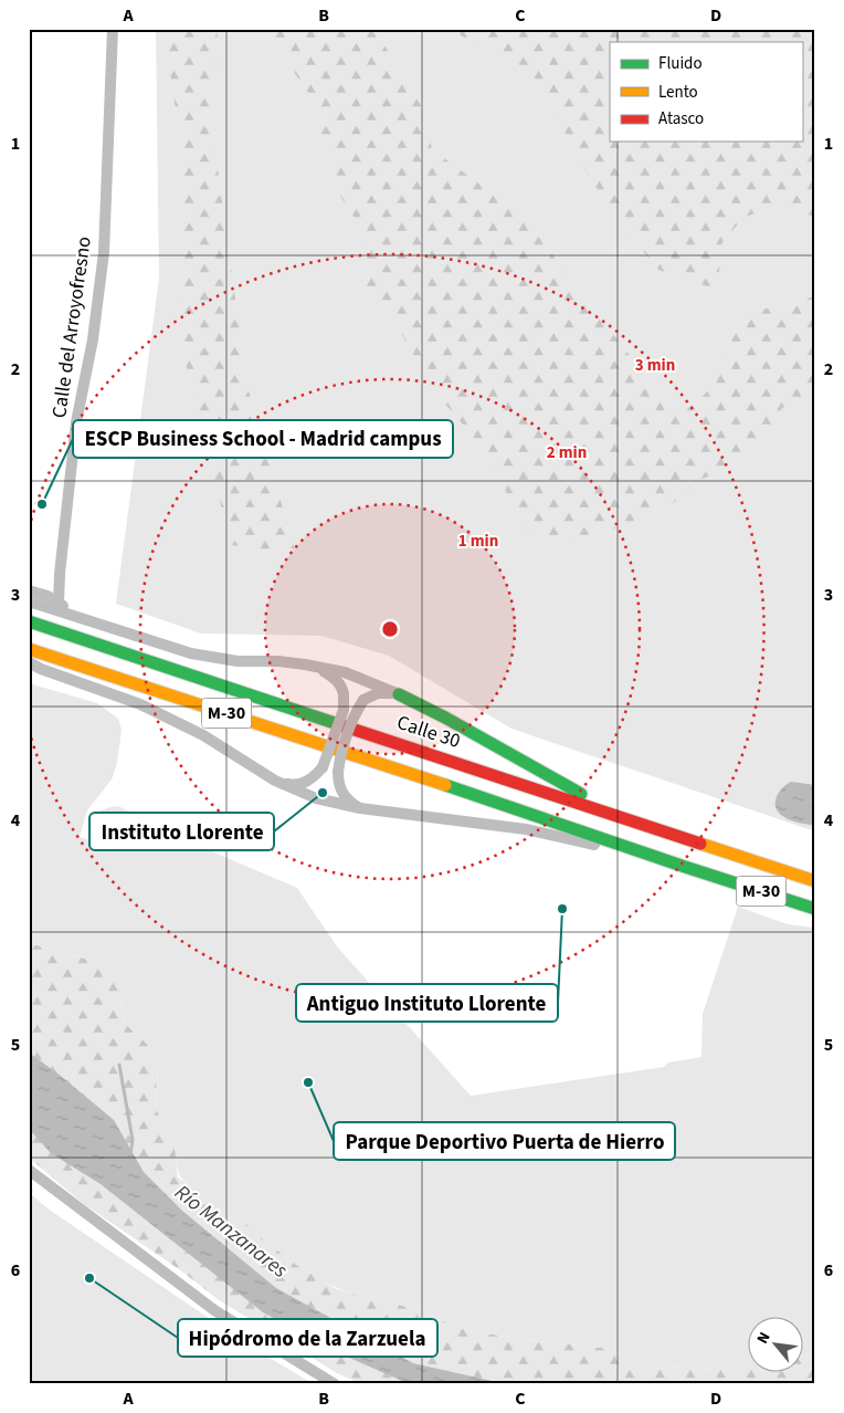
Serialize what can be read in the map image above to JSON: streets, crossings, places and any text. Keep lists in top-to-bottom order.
{
  "streets": {
    "highway": ["M-30", "Calle 30"],
    "street": ["Calle del Arroyofresno"]
  },
  "water": ["Río Manzanares"],
  "places": [
    "ESCP Business School - Madrid campus",
    "Instituto Llorente",
    "Antiguo Instituto Llorente",
    "Parque Deportivo Puerta de Hierro",
    "Hipódromo de la Zarzuela"
  ],
  "legend": ["Fluido", "Lento", "Atasco"],
  "north": "top left",
  "grid": {
    "columns": [
      "A",
      "B",
      "C",
      "D"
    ],
    "rows": [
      "1",
      "2",
      "3",
      "4",
      "5",
      "6"
    ]
  },
  "rings": ["3 min", "2 min", "1 min"]
}
